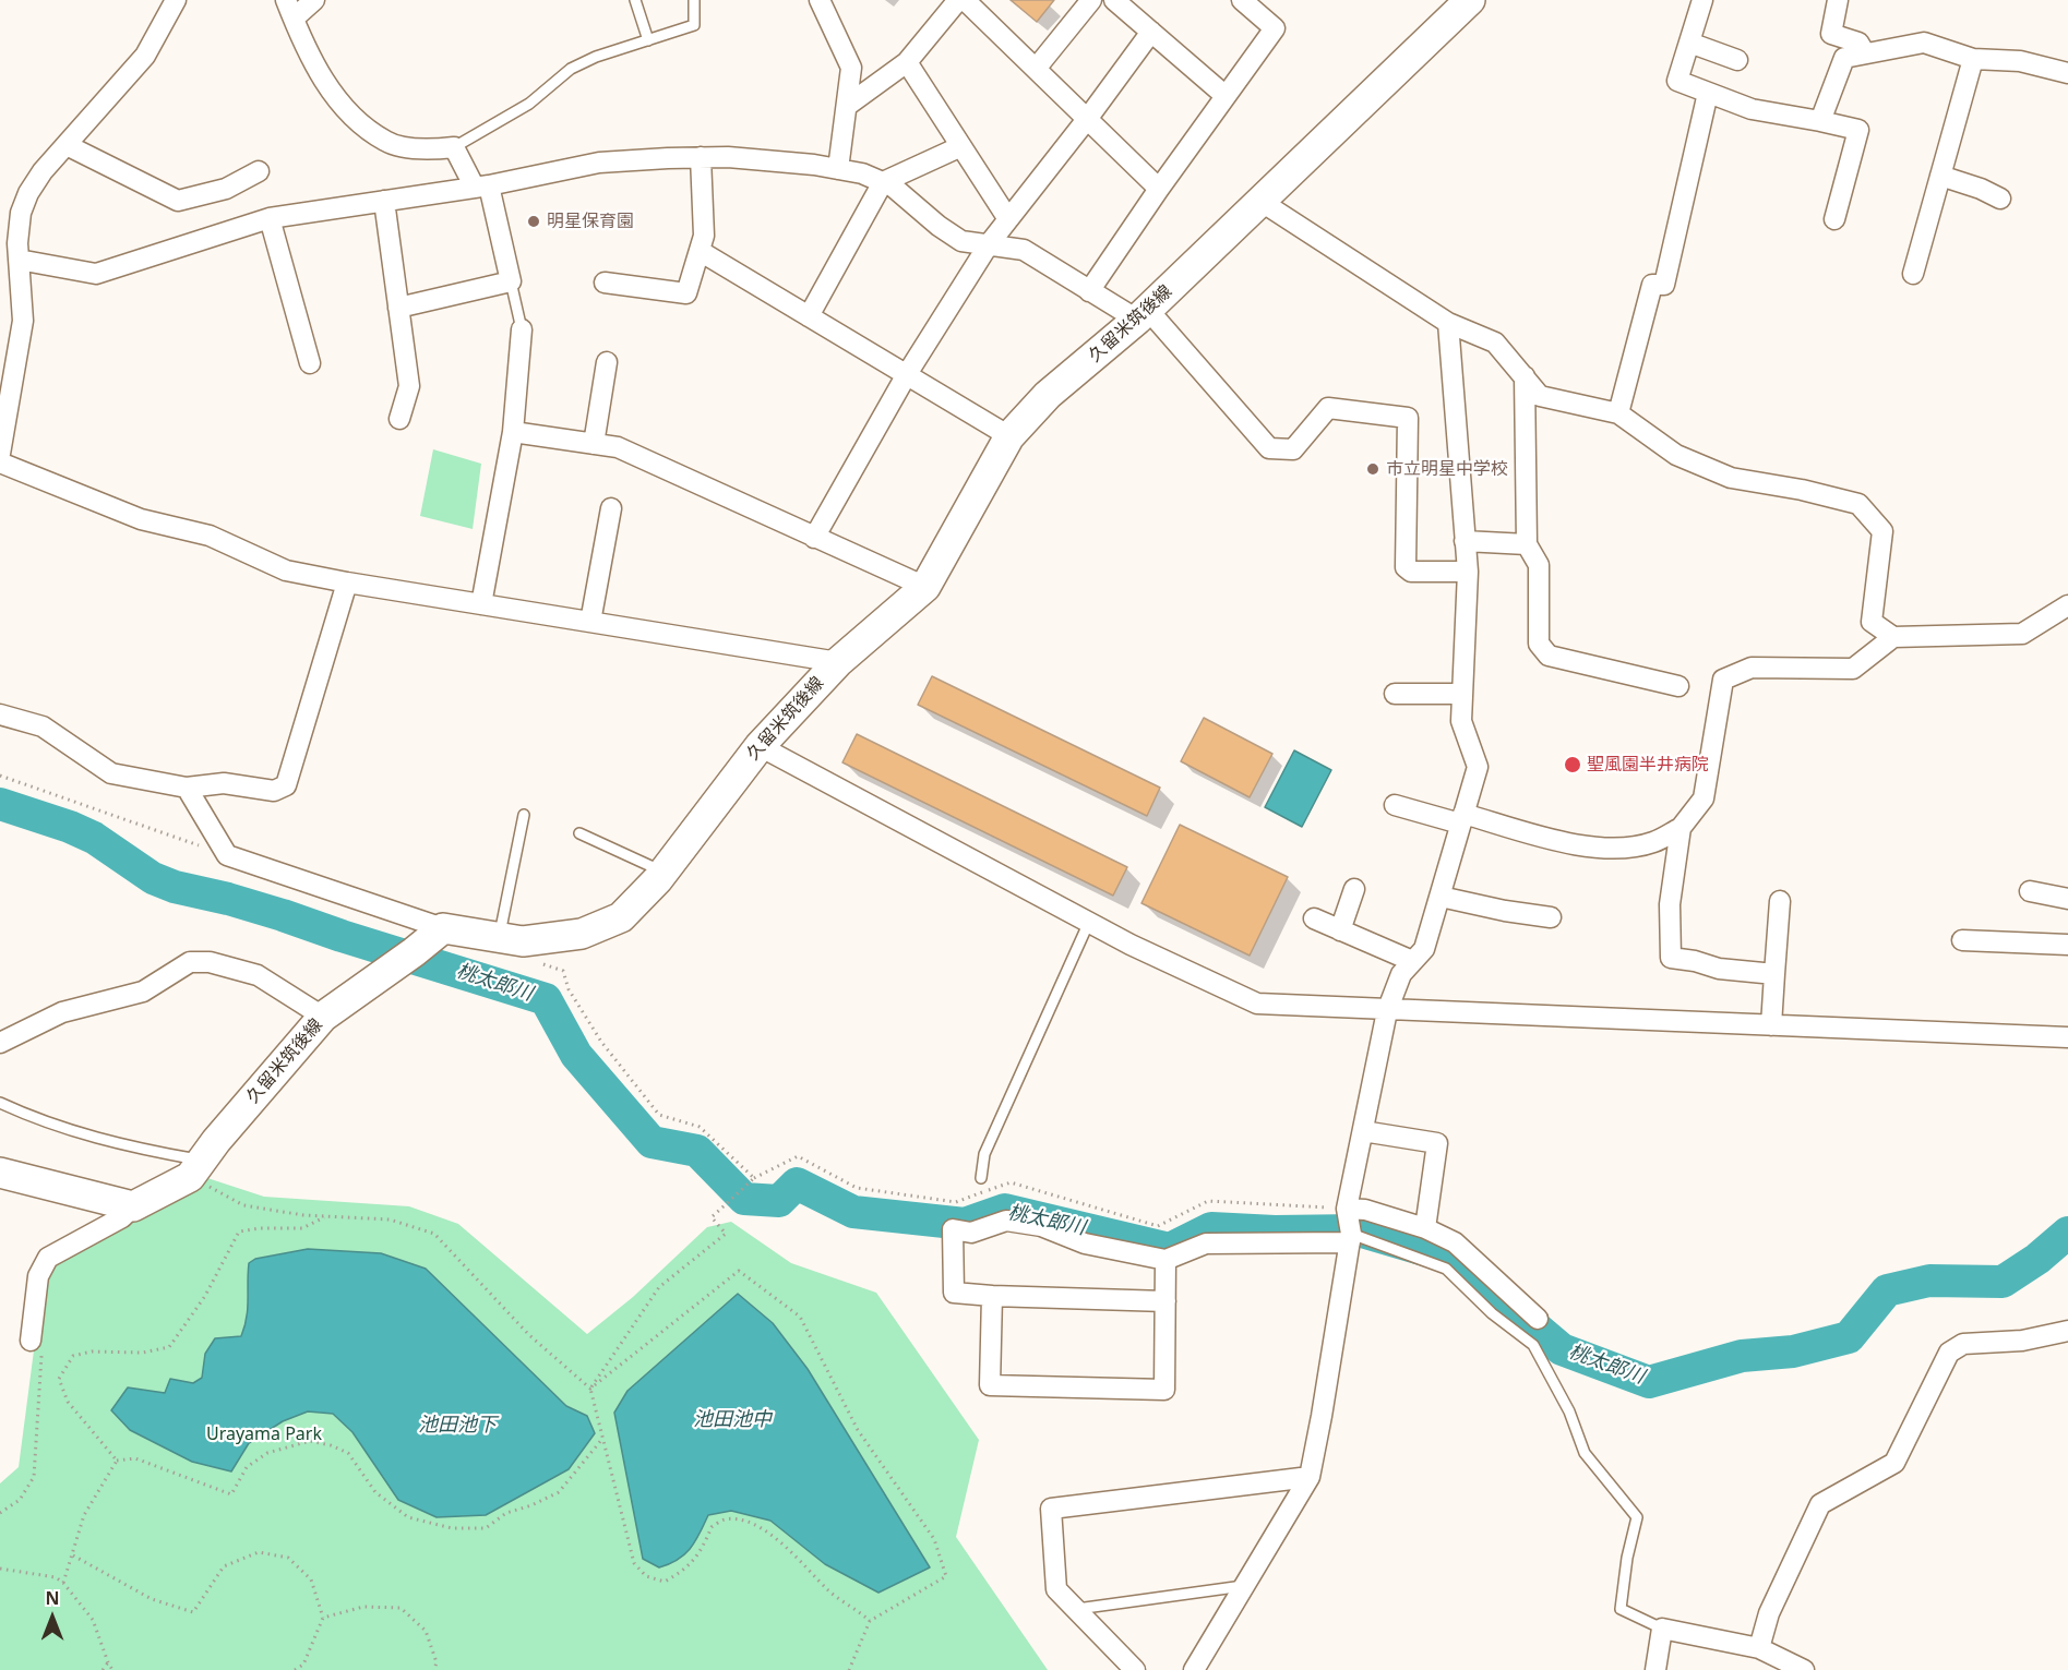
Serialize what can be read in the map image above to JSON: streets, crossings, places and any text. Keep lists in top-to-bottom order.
{
  "streets": {
    "main road": ["久留米筑後線"]
  },
  "water": ["桃太郎川", "池田池中", "池田池下"],
  "parks": ["Urayama Park"],
  "places": ["明星保育園", "市立明星中学校", "聖風園半井病院"],
  "north": "top"
}
